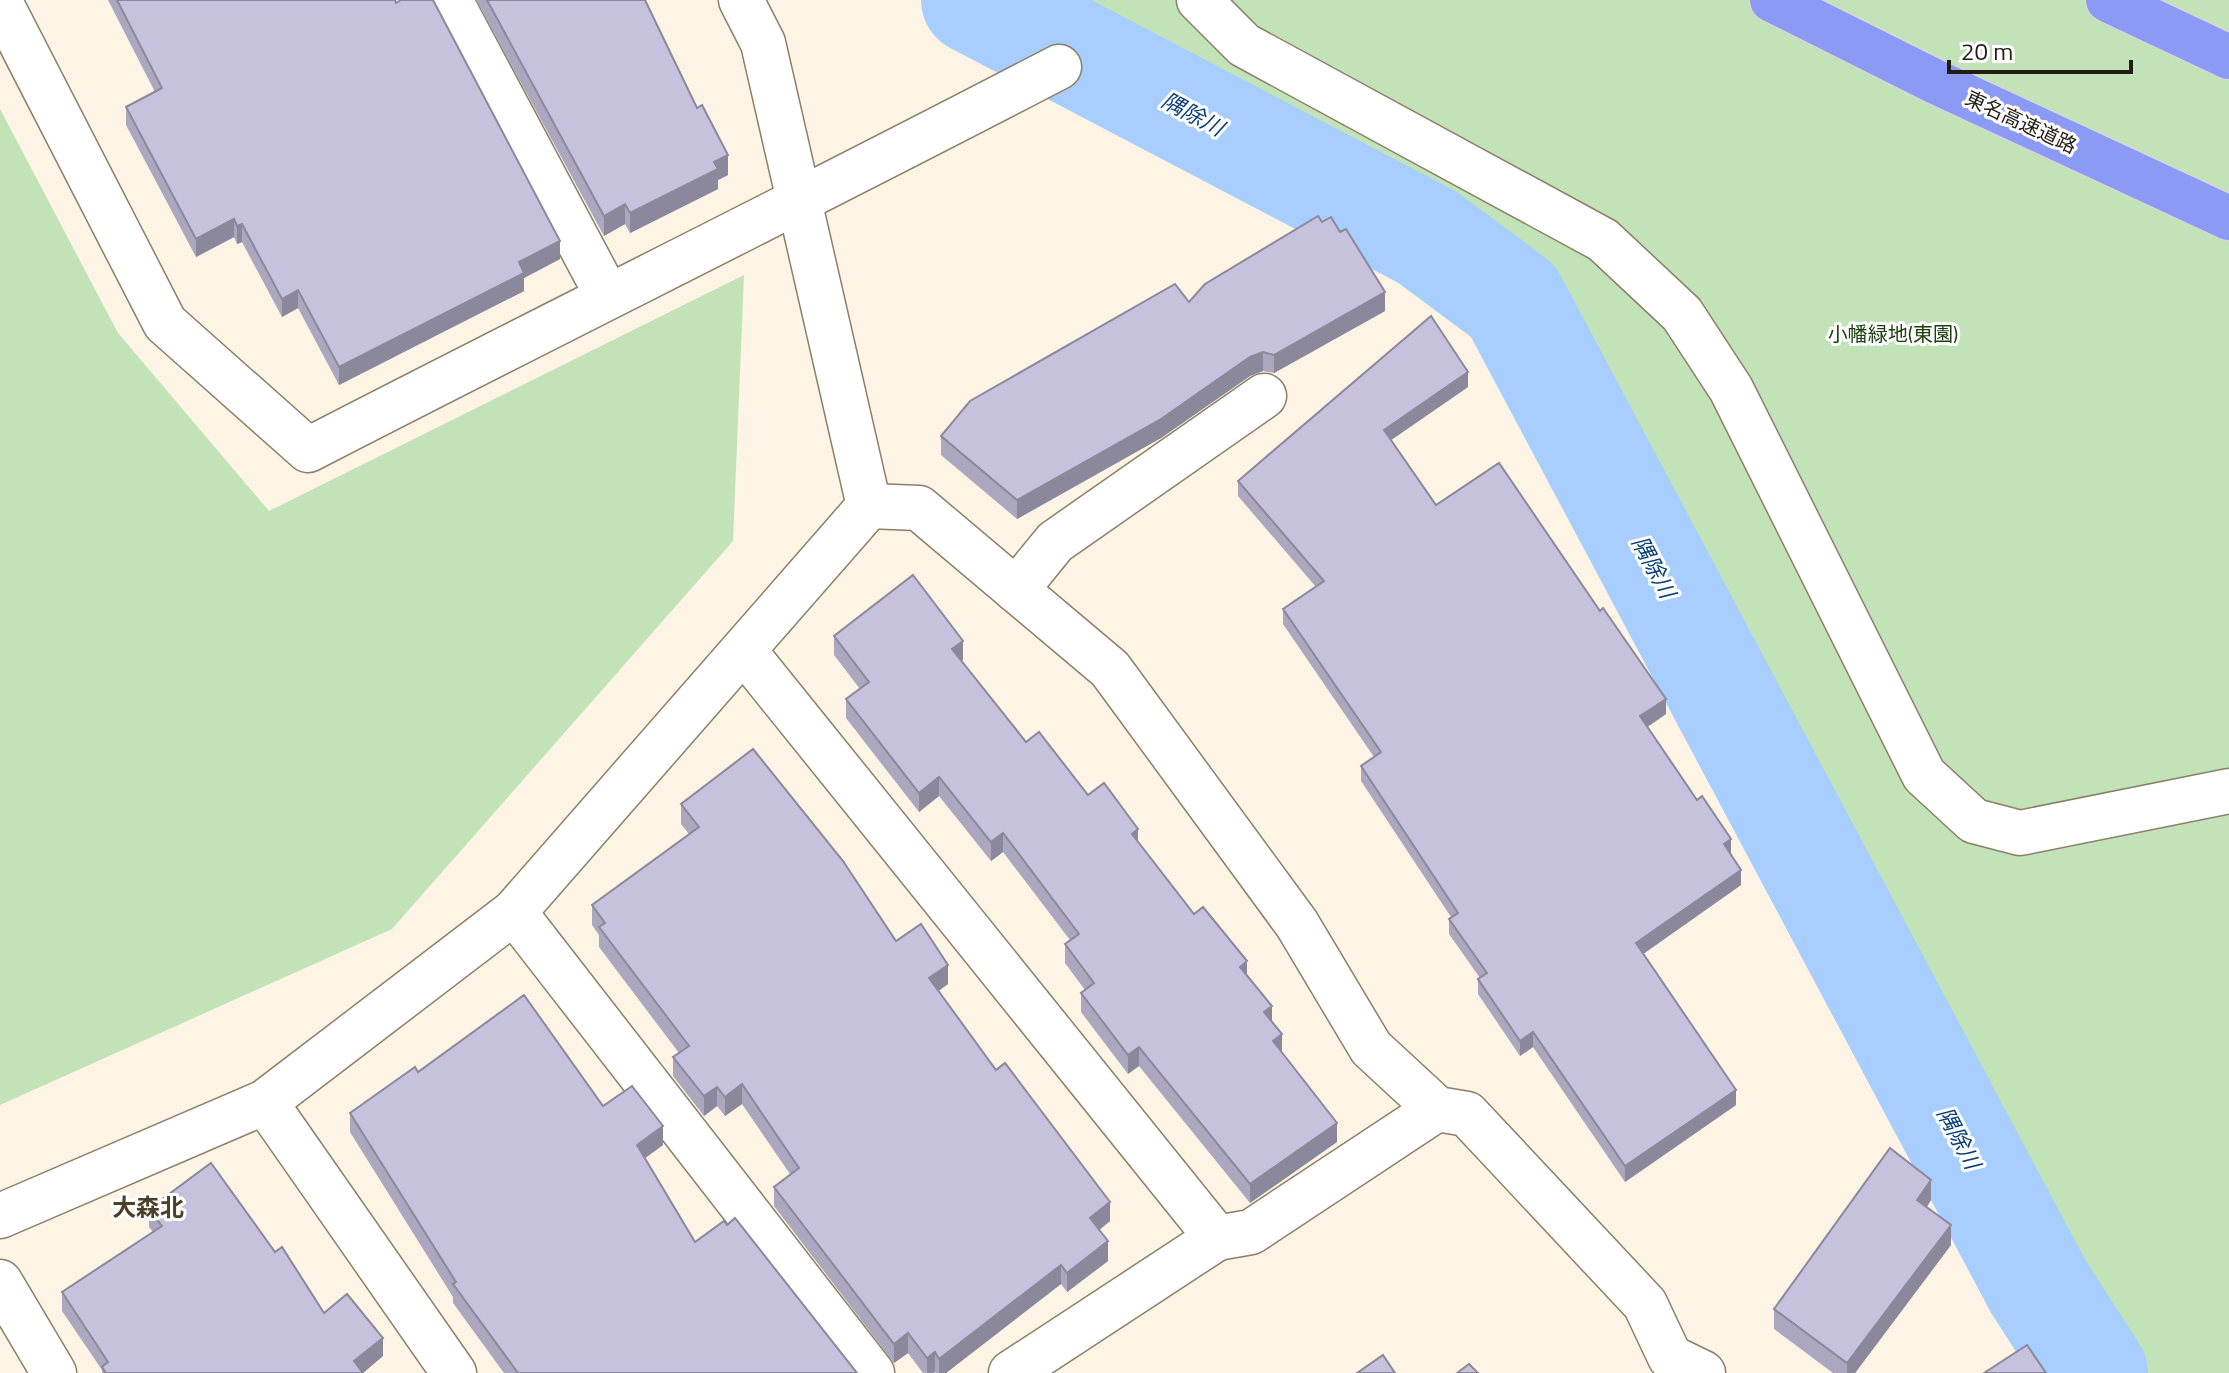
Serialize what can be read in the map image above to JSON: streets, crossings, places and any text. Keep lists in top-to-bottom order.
{
  "streets": {
    "highway": ["東名高速道路"]
  },
  "districts": ["大森北"],
  "water": ["隅除川"],
  "parks": ["小幡緑地(東園)"],
  "scale_bar": "20 m"
}
